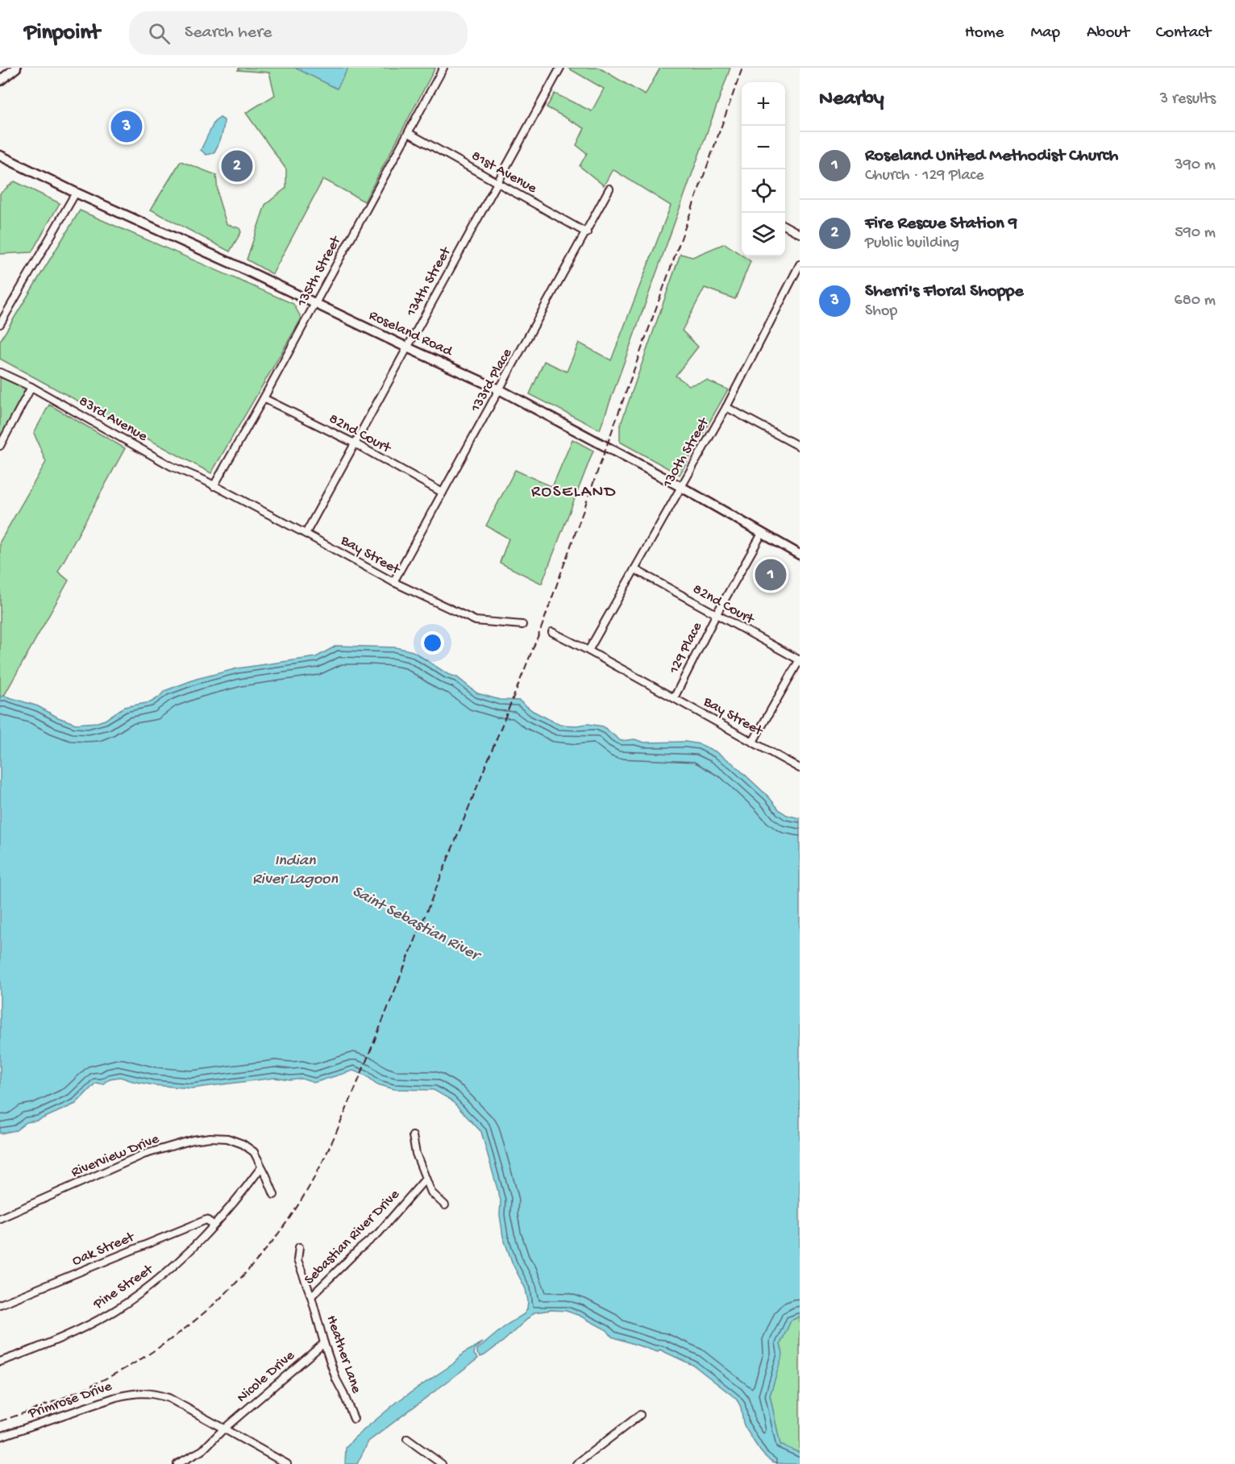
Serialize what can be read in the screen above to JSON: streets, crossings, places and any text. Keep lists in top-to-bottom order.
{
  "streets": {
    "main road": ["Roseland Road"],
    "street": [
      "81st Avenue",
      "135th Street",
      "134th Street",
      "133rd Place",
      "83rd Avenue",
      "82nd Court",
      "130th Street",
      "Bay Street",
      "129 Place",
      "Riverview Drive",
      "Sebastian River Drive",
      "Oak Street",
      "Pine Street",
      "Heather Lane",
      "Nicole Drive",
      "Primrose Drive"
    ]
  },
  "crossings": [
    ["81st Avenue", "135th Street"],
    ["81st Avenue", "134th Street"],
    ["81st Avenue", "133rd Place"],
    ["135th Street", "Roseland Road"],
    ["135th Street", "83rd Avenue"],
    ["135th Street", "82nd Court"],
    ["135th Street", "Bay Street"],
    ["134th Street", "Roseland Road"],
    ["134th Street", "82nd Court"],
    ["134th Street", "Bay Street"],
    ["Roseland Road", "133rd Place"],
    ["Roseland Road", "130th Street"],
    ["Roseland Road", "129 Place"],
    ["133rd Place", "82nd Court"],
    ["133rd Place", "Bay Street"],
    ["83rd Avenue", "Bay Street"],
    ["82nd Court", "130th Street"],
    ["82nd Court", "129 Place"],
    ["130th Street", "Bay Street"],
    ["Bay Street", "129 Place"],
    ["Riverview Drive", "Pine Street"],
    ["Sebastian River Drive", "Heather Lane"],
    ["Oak Street", "Pine Street"],
    ["Heather Lane", "Nicole Drive"],
    ["Nicole Drive", "Primrose Drive"]
  ],
  "districts": ["ROSELAND"],
  "water": ["Indian River Lagoon", "Saint Sebastian River"],
  "page": {
    "header": "Pinpoint",
    "search": "Search here",
    "nav": [
      "Home",
      "Map",
      "About",
      "Contact"
    ],
    "heading": ["Nearby", "3 results"],
    "map_buttons": ["+", "−"],
    "pins": ["3", "2", "1"],
    "list": [
      {
        "mark": "1",
        "name": "Roseland United Methodist Church",
        "note": "Church · 129 Place",
        "value": "390 m"
      },
      {
        "mark": "2",
        "name": "Fire Rescue Station 9",
        "note": "Public building",
        "value": "590 m"
      },
      {
        "mark": "3",
        "name": "Sherri's Floral Shoppe",
        "note": "Shop",
        "value": "680 m"
      }
    ]
  }
}
